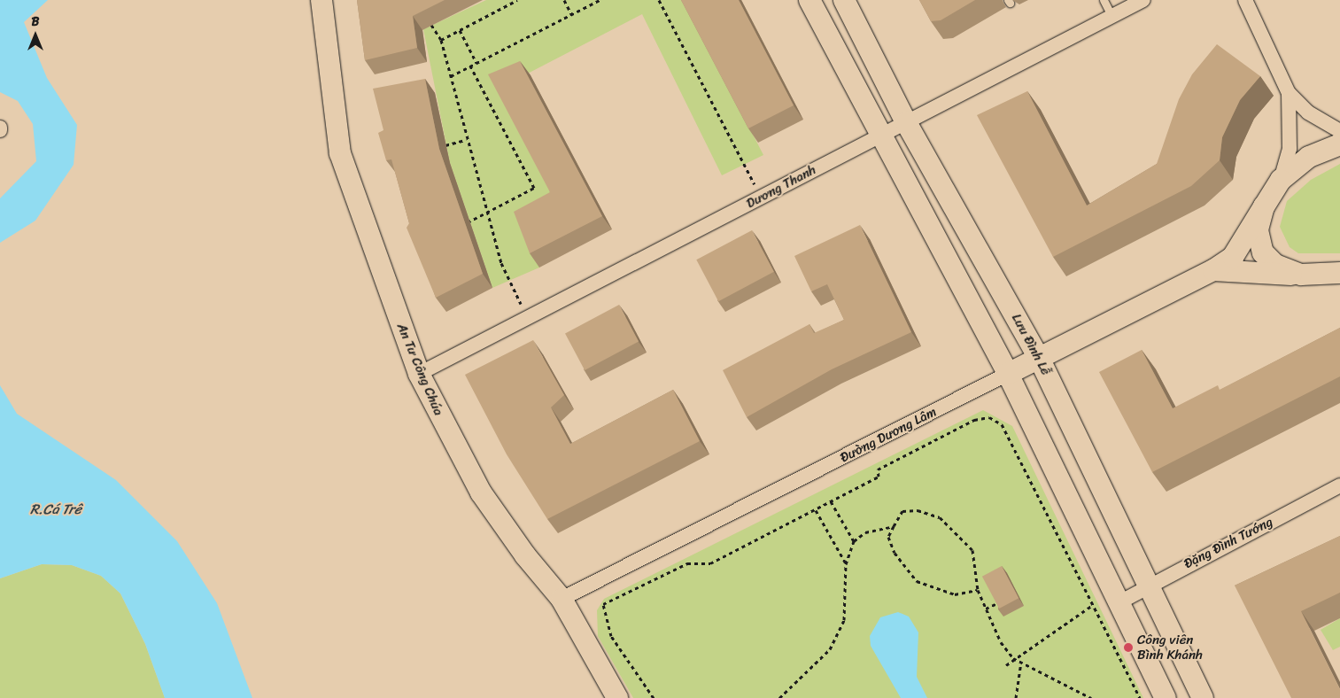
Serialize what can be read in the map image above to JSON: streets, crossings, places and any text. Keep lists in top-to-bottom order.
{
  "streets": {
    "street": [
      "Dương Thanh",
      "Lưu Đình Lễ",
      "An Tư Công Chúa",
      "Đường Dương Lâm",
      "Đặng Đình Tướng"
    ]
  },
  "crossings": [
    ["Dương Thanh", "Lưu Đình Lễ"],
    ["Dương Thanh", "An Tư Công Chúa"],
    ["Lưu Đình Lễ", "Đường Dương Lâm"],
    ["Lưu Đình Lễ", "Đặng Đình Tướng"],
    ["An Tư Công Chúa", "Đường Dương Lâm"]
  ],
  "water": ["R.Cá Trê"],
  "places": ["Công viên Bình Khánh"],
  "north": "top"
}
